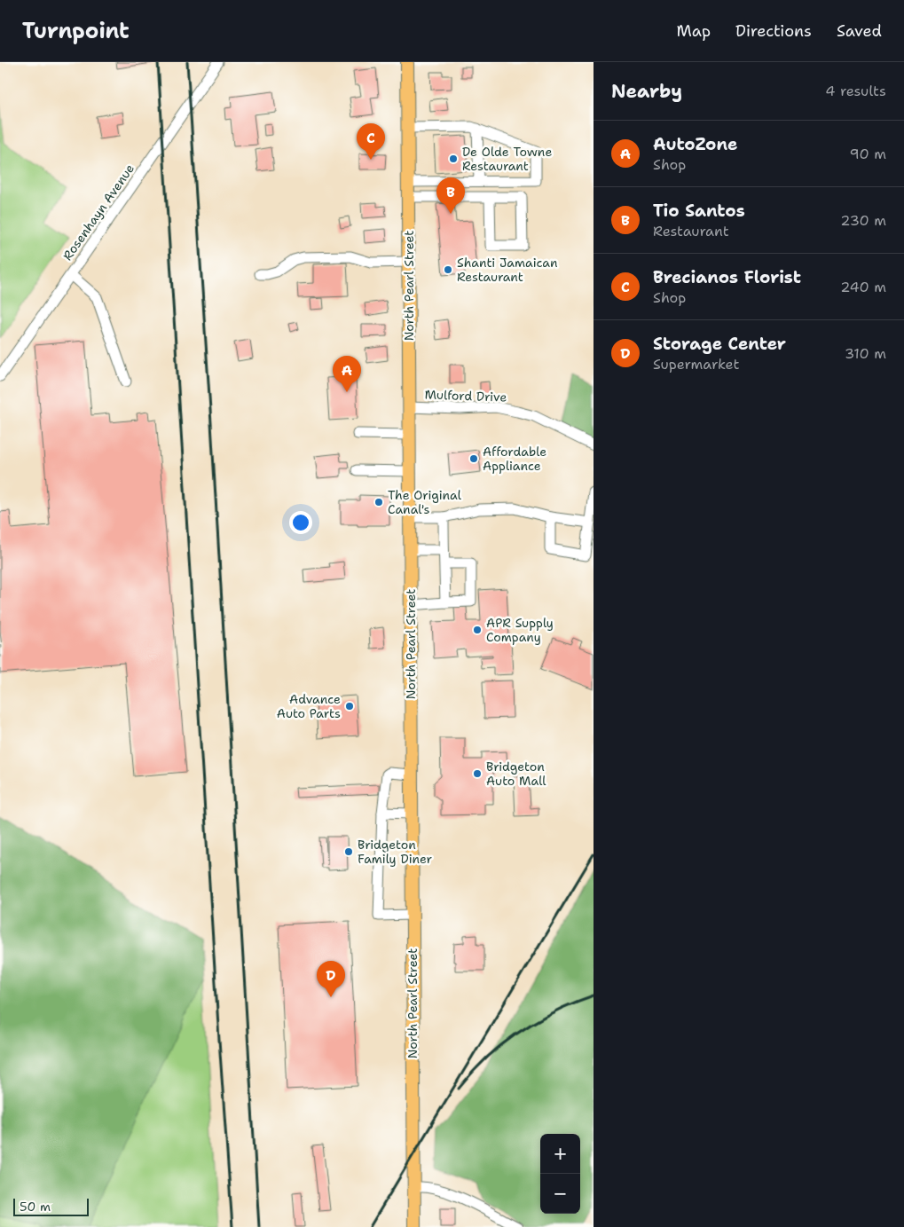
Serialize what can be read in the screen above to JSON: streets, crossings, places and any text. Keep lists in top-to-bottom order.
{
  "streets": {
    "main road": ["North Pearl Street"],
    "street": ["Rosenhayn Avenue", "Mulford Drive"]
  },
  "crossings": [
    ["North Pearl Street", "Mulford Drive"]
  ],
  "places": [
    "De Olde Towne Restaurant",
    "Shanti Jamaican Restaurant",
    "Affordable Appliance",
    "The Original Canal's",
    "APR Supply Company",
    "Advance Auto Parts",
    "Bridgeton Auto Mall",
    "Bridgeton Family Diner"
  ],
  "scale_bar": "50 m",
  "page": {
    "header": "Turnpoint",
    "nav": ["Map", "Directions", "Saved"],
    "heading": ["Nearby", "4 results"],
    "list": [
      {
        "mark": "A",
        "name": "AutoZone",
        "note": "Shop",
        "value": "90 m"
      },
      {
        "mark": "B",
        "name": "Tio Santos",
        "note": "Restaurant",
        "value": "230 m"
      },
      {
        "mark": "C",
        "name": "Brecianos Florist",
        "note": "Shop",
        "value": "240 m"
      },
      {
        "mark": "D",
        "name": "Storage Center",
        "note": "Supermarket",
        "value": "310 m"
      }
    ],
    "pins": [
      "C",
      "B",
      "A",
      "D"
    ],
    "map_buttons": ["+", "−"],
    "scale": "50 m"
  }
}
